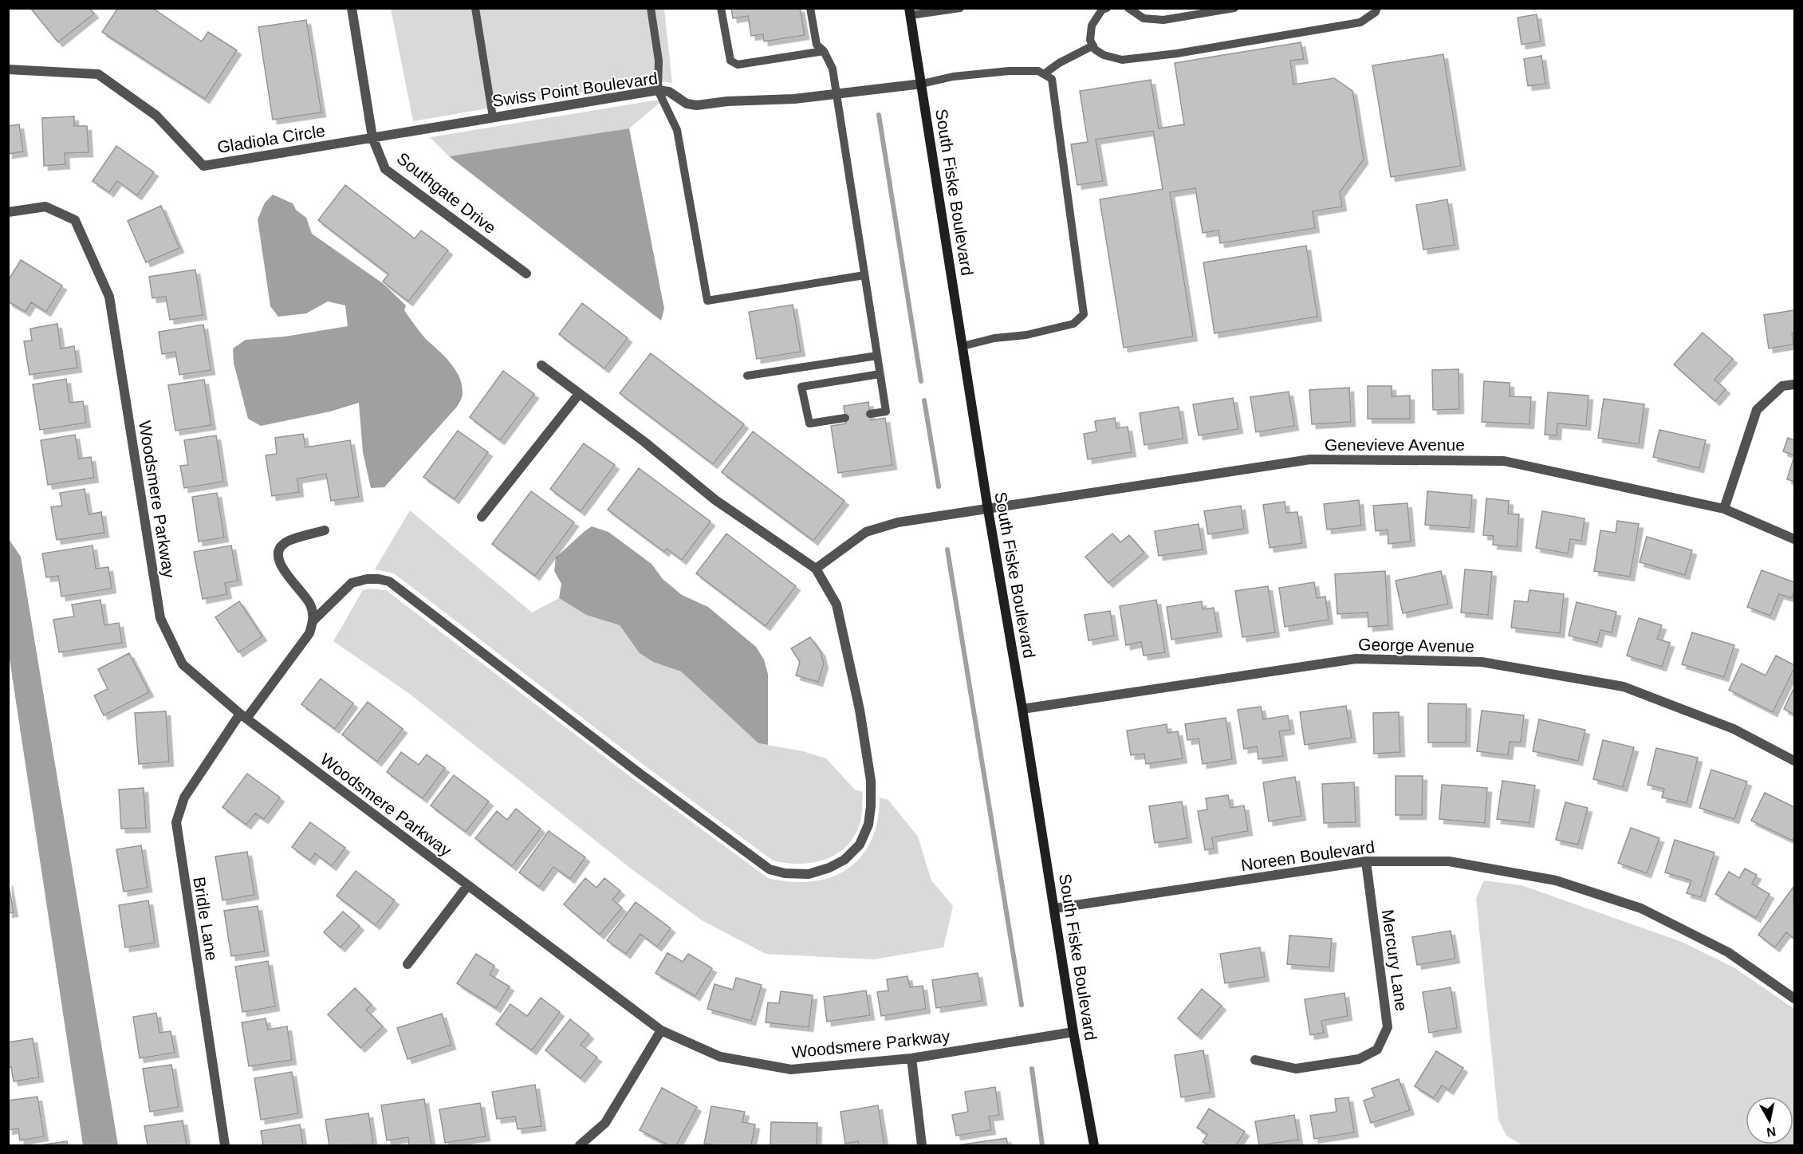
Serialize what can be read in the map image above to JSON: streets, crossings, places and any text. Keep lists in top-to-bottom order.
{
  "streets": {
    "main road": ["South Fiske Boulevard"],
    "street": [
      "Swiss Point Boulevard",
      "Gladiola Circle",
      "Southgate Drive",
      "Genevieve Avenue",
      "Woodsmere Parkway",
      "George Avenue",
      "Noreen Boulevard",
      "Bridle Lane",
      "Mercury Lane"
    ]
  },
  "crossings": [
    ["Swiss Point Boulevard", "Gladiola Circle"],
    ["Swiss Point Boulevard", "South Fiske Boulevard"],
    ["Swiss Point Boulevard", "Southgate Drive"],
    ["Gladiola Circle", "Southgate Drive"],
    ["South Fiske Boulevard", "Genevieve Avenue"],
    ["South Fiske Boulevard", "Woodsmere Parkway"],
    ["South Fiske Boulevard", "George Avenue"],
    ["South Fiske Boulevard", "Noreen Boulevard"],
    ["Genevieve Avenue", "Bridle Lane"],
    ["Woodsmere Parkway", "Bridle Lane"],
    ["Noreen Boulevard", "Mercury Lane"]
  ],
  "north": "bottom"
}
